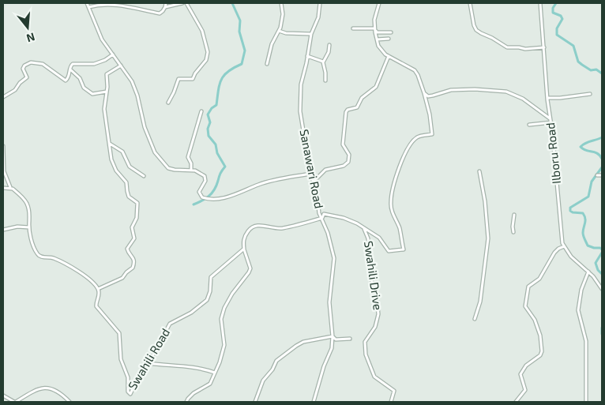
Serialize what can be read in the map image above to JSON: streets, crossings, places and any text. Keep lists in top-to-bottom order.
{
  "streets": {
    "street": [
      "Ilboru Road",
      "Sanawari Road",
      "Swahili Drive",
      "Swahili Road"
    ]
  },
  "north": "bottom"
}
